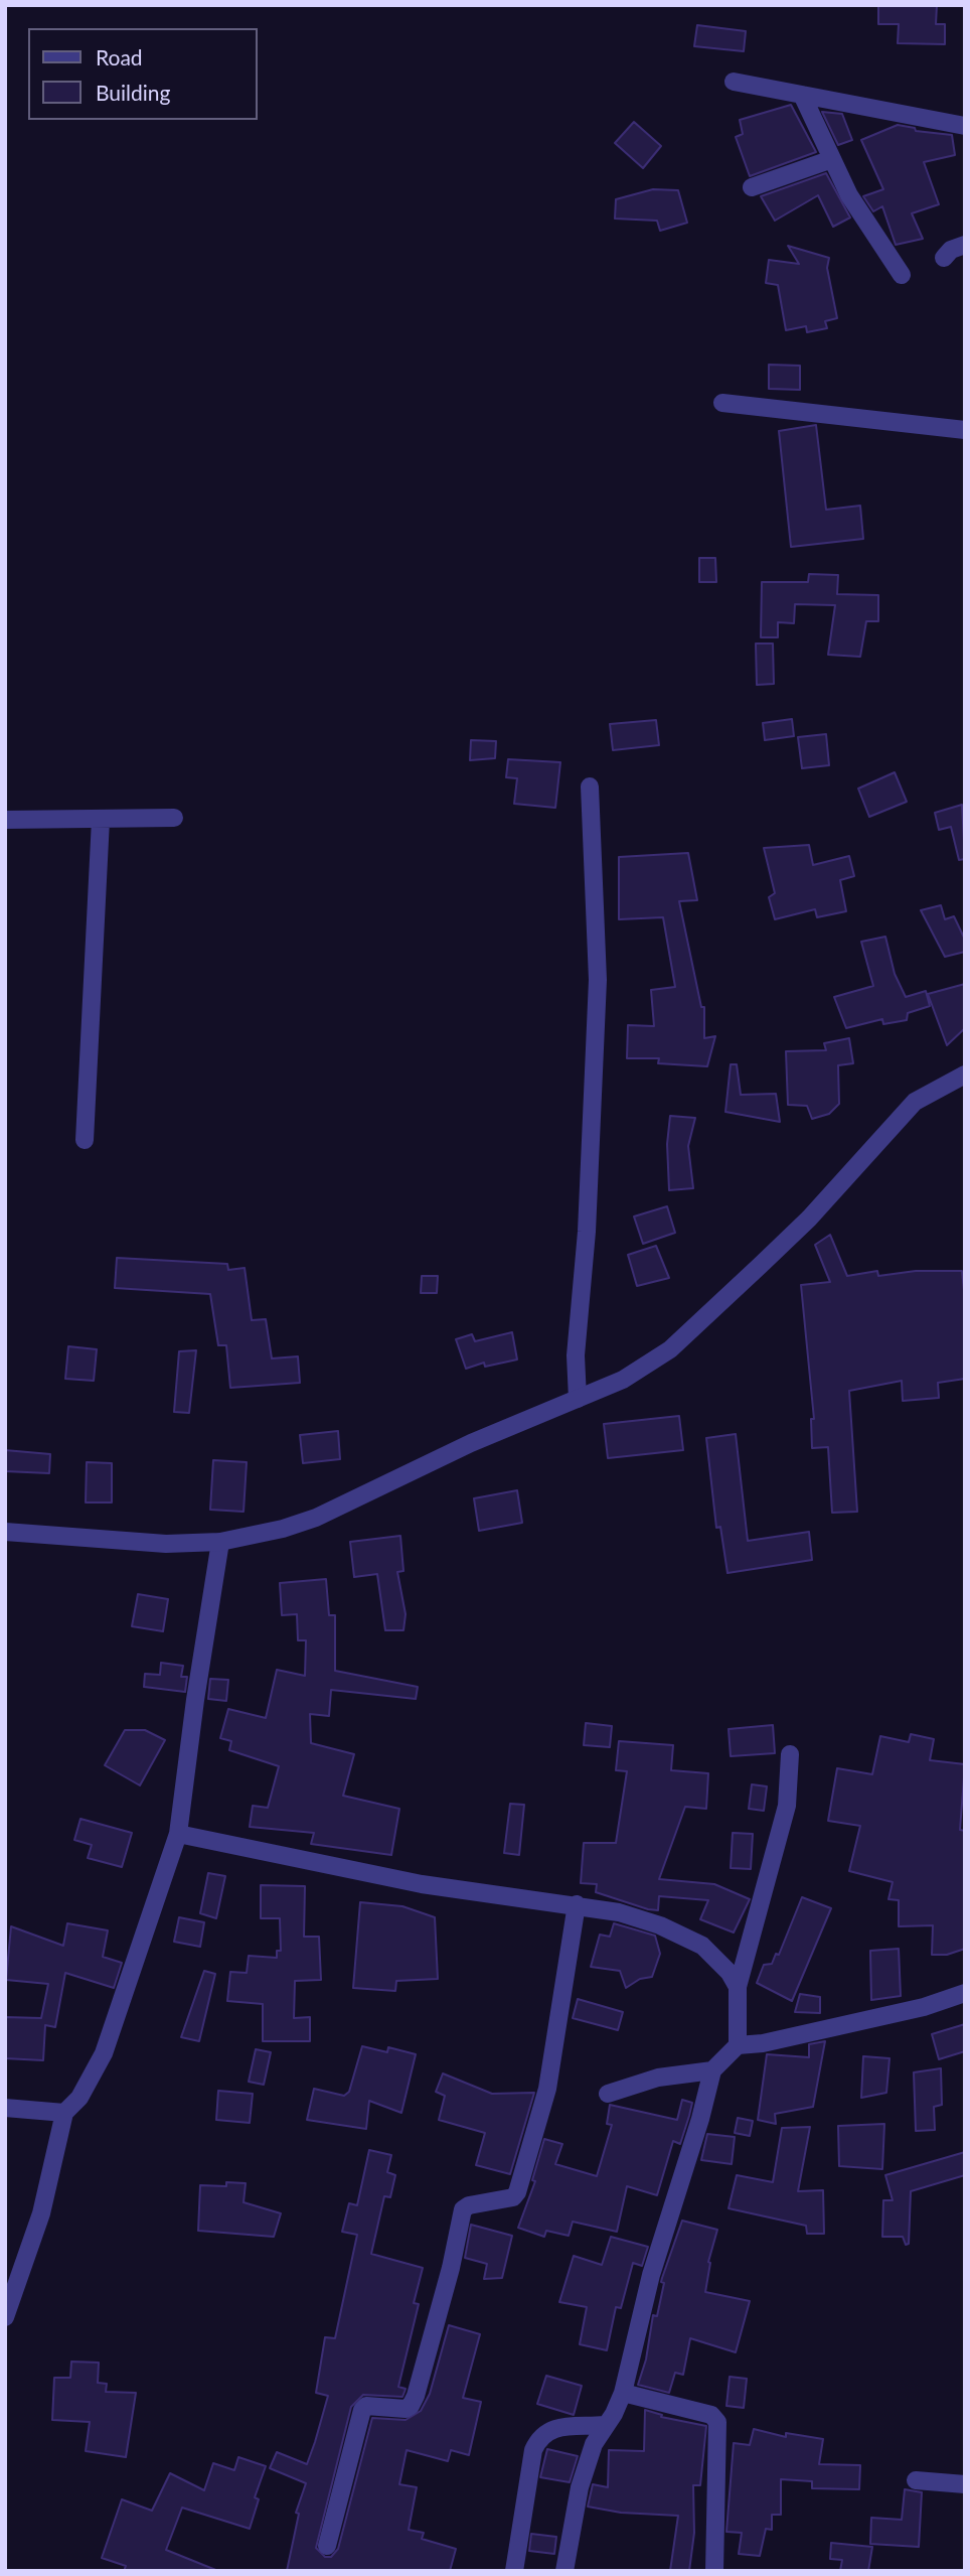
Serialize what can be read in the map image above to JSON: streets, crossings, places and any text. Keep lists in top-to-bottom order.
{
  "legend": ["Road", "Building"]
}
